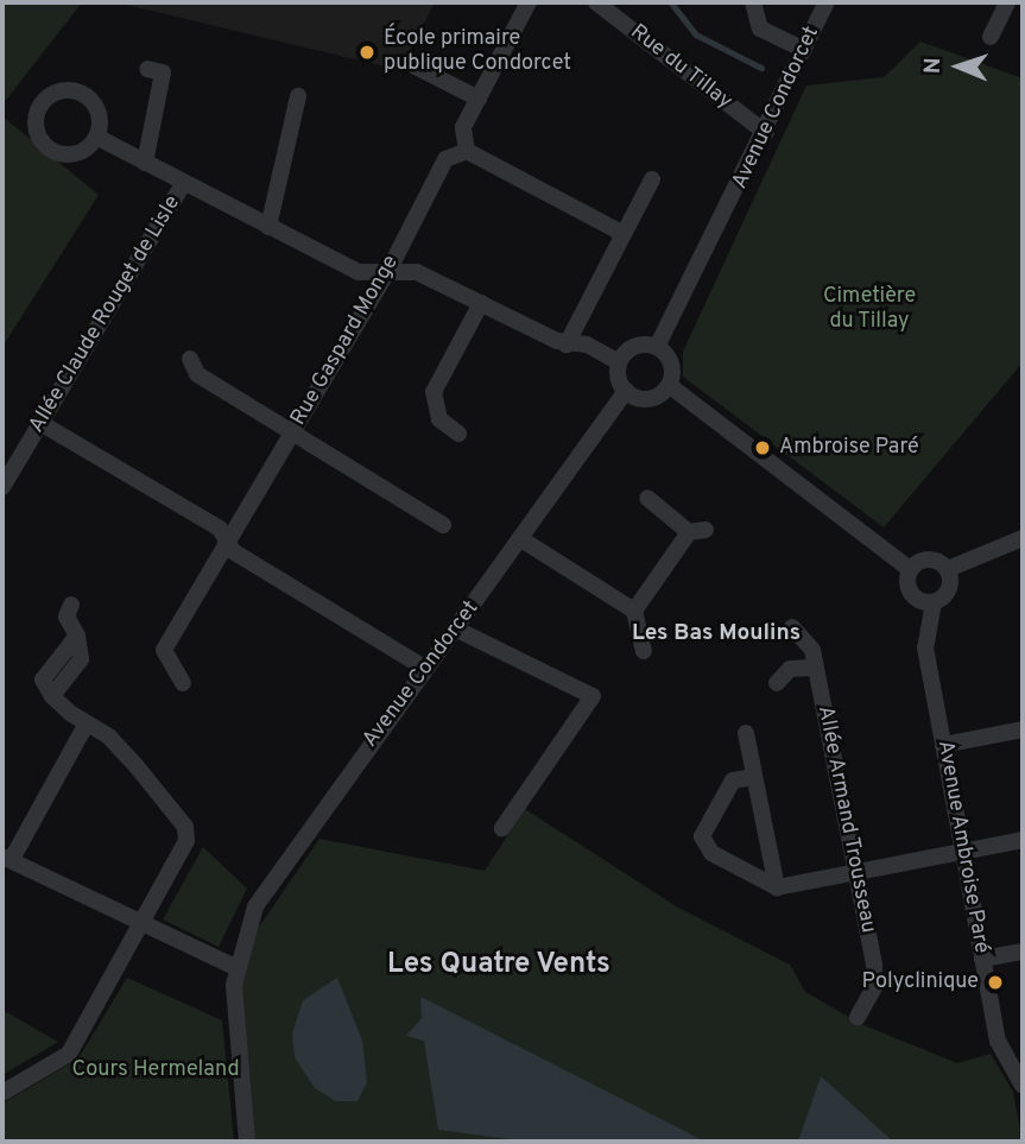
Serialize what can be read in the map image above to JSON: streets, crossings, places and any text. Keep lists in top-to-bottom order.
{
  "streets": {
    "street": [
      "Rue du Tillay",
      "Avenue Condorcet",
      "Allée Claude Rouget de Lisle",
      "Rue Gaspard Monge",
      "Allée Armand Trousseau",
      "Avenue Ambroise Paré"
    ]
  },
  "crossings": [
    ["Rue du Tillay", "Avenue Condorcet"]
  ],
  "districts": ["Les Bas Moulins", "Les Quatre Vents"],
  "parks": ["Cimetière du Tillay", "Cours Hermeland"],
  "places": ["École primaire publique Condorcet", "Ambroise Paré", "Polyclinique"],
  "north": "left"
}
